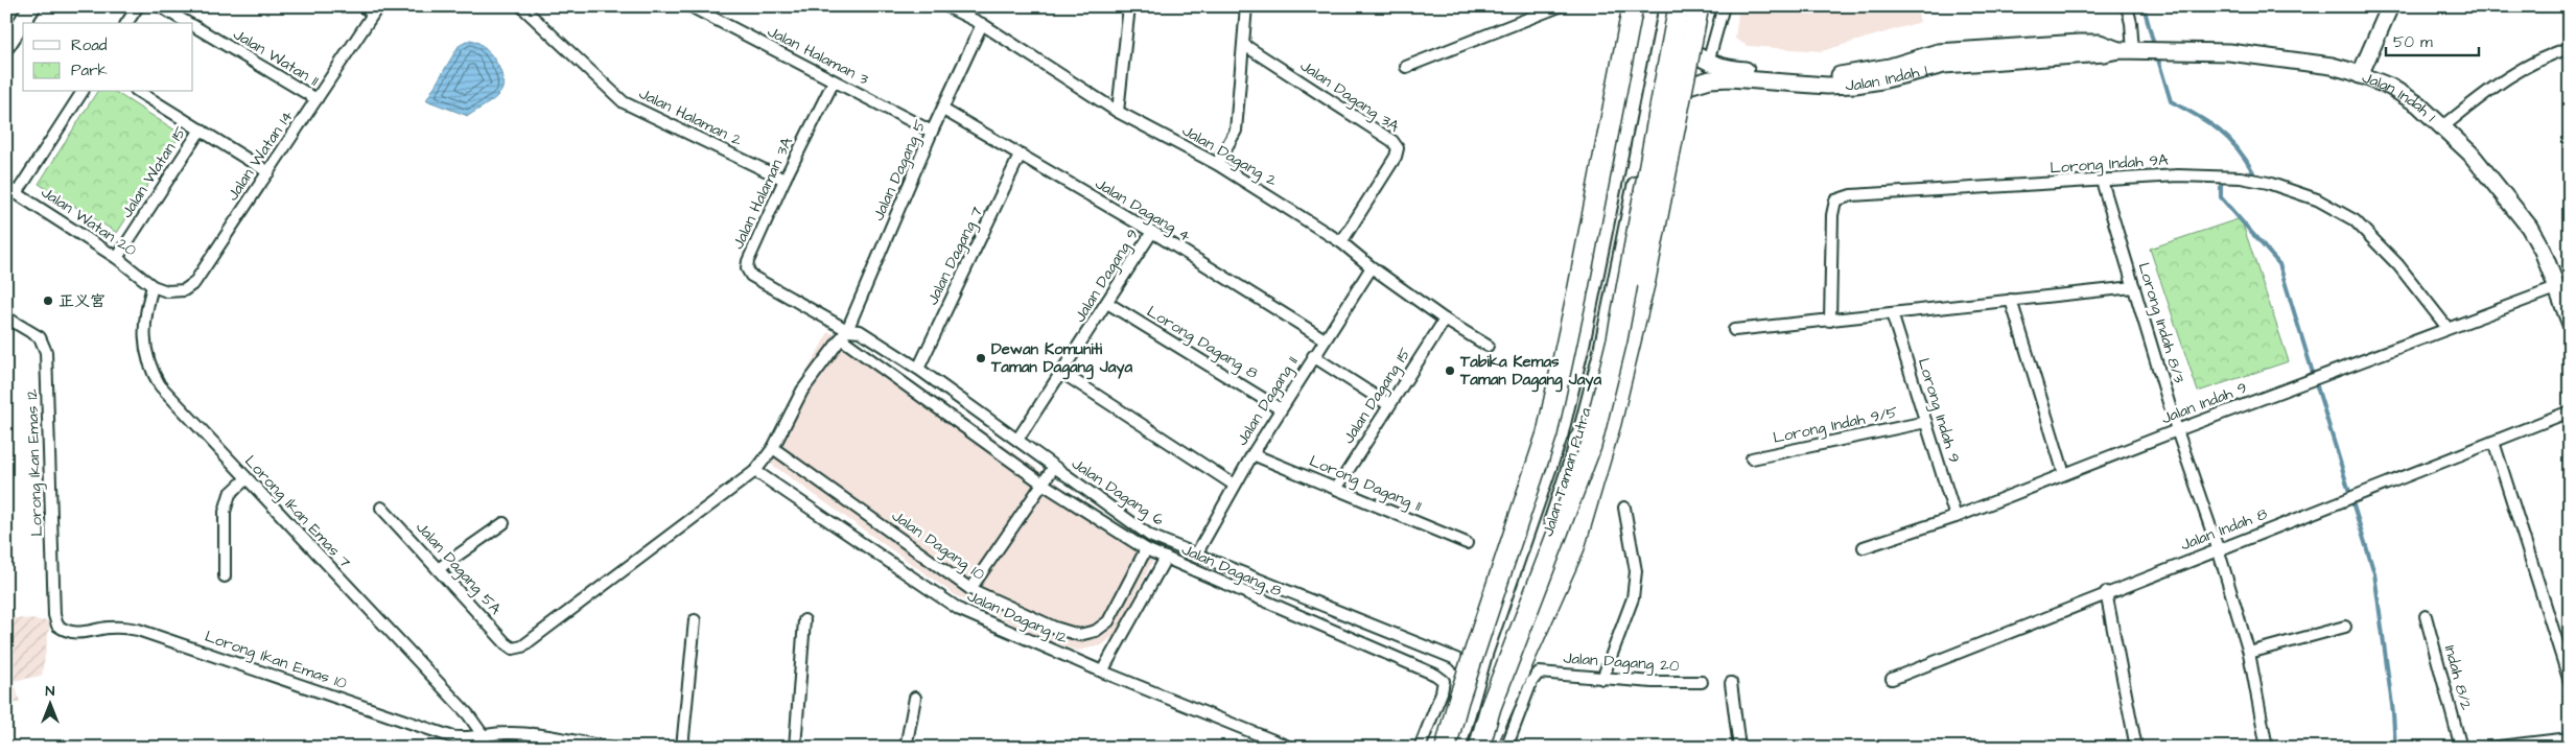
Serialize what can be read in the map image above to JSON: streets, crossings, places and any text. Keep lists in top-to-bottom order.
{
  "streets": {
    "street": [
      "Jalan Halaman 3",
      "Jalan Watan 11",
      "Jalan Indah 1",
      "Jalan Dagang 3A",
      "Jalan Halaman 2",
      "Jalan Watan 14",
      "Jalan Dagang 2",
      "Lorong Indah 9A",
      "Jalan Dagang 5",
      "Jalan Watan 15",
      "Jalan Halaman 3A",
      "Jalan Dagang 4",
      "Jalan Watan 20",
      "Jalan Dagang 7",
      "Jalan Dagang 9",
      "Lorong Indah 8/3",
      "Lorong Dagang 8",
      "Jalan Dagang 15",
      "Jalan Dagang 11",
      "Jalan Indah 9",
      "Lorong Indah 9",
      "Lorong Indah 9/5",
      "Lorong Ikan Emas 12",
      "Jalan Taman Putra",
      "Lorong Dagang 11",
      "Jalan Dagang 6",
      "Lorong Ikan Emas 7",
      "Jalan Indah 8",
      "Jalan Dagang 10",
      "Jalan Dagang 5A",
      "Jalan Dagang 8",
      "Jalan Dagang 12",
      "Lorong Ikan Emas 10",
      "Jalan Dagang 20",
      "Indah 8/2"
    ]
  },
  "crossings": [
    ["Jalan Halaman 3", "Jalan Dagang 5"],
    ["Jalan Halaman 3", "Jalan Halaman 3A"],
    ["Jalan Watan 11", "Jalan Watan 14"],
    ["Jalan Indah 1", "Jalan Indah 9"],
    ["Jalan Indah 1", "Jalan Taman Putra"],
    ["Jalan Dagang 3A", "Jalan Dagang 2"],
    ["Jalan Halaman 2", "Jalan Halaman 3A"],
    ["Jalan Watan 14", "Jalan Watan 20"],
    ["Jalan Watan 14", "Lorong Ikan Emas 7"],
    ["Jalan Dagang 2", "Jalan Dagang 5"],
    ["Jalan Dagang 2", "Jalan Dagang 15"],
    ["Jalan Dagang 2", "Jalan Dagang 11"],
    ["Lorong Indah 9A", "Lorong Indah 8/3"],
    ["Lorong Indah 9A", "Jalan Indah 9"],
    ["Jalan Dagang 5", "Jalan Halaman 3A"],
    ["Jalan Dagang 5", "Jalan Dagang 4"],
    ["Jalan Dagang 5", "Jalan Dagang 6"],
    ["Jalan Dagang 5", "Jalan Dagang 8"],
    ["Jalan Watan 15", "Jalan Watan 20"],
    ["Jalan Halaman 3A", "Jalan Dagang 6"],
    ["Jalan Halaman 3A", "Jalan Dagang 8"],
    ["Jalan Dagang 4", "Jalan Dagang 7"],
    ["Jalan Dagang 4", "Jalan Dagang 9"],
    ["Jalan Dagang 4", "Jalan Dagang 11"],
    ["Jalan Watan 20", "Lorong Ikan Emas 7"],
    ["Jalan Dagang 7", "Jalan Dagang 6"],
    ["Jalan Dagang 9", "Lorong Dagang 8"],
    ["Jalan Dagang 9", "Jalan Dagang 6"],
    ["Lorong Indah 8/3", "Jalan Indah 9"],
    ["Lorong Indah 8/3", "Jalan Indah 8"],
    ["Lorong Dagang 8", "Jalan Dagang 11"],
    ["Jalan Dagang 15", "Lorong Dagang 11"],
    ["Jalan Dagang 11", "Lorong Dagang 11"],
    ["Jalan Dagang 11", "Jalan Dagang 6"],
    ["Jalan Indah 9", "Lorong Indah 9"],
    ["Lorong Indah 9", "Lorong Indah 9/5"],
    ["Lorong Ikan Emas 12", "Lorong Ikan Emas 10"],
    ["Jalan Dagang 6", "Jalan Dagang 8"],
    ["Lorong Ikan Emas 7", "Lorong Ikan Emas 10"],
    ["Jalan Dagang 10", "Jalan Dagang 8"],
    ["Jalan Dagang 5A", "Jalan Dagang 12"]
  ],
  "places": ["正义宫", "Dewan Komuniti Taman Dagang Jaya", "Tabika Kemas Taman Dagang Jaya"],
  "legend": ["Road", "Park"],
  "scale_bar": "50 m",
  "north": "top"
}
